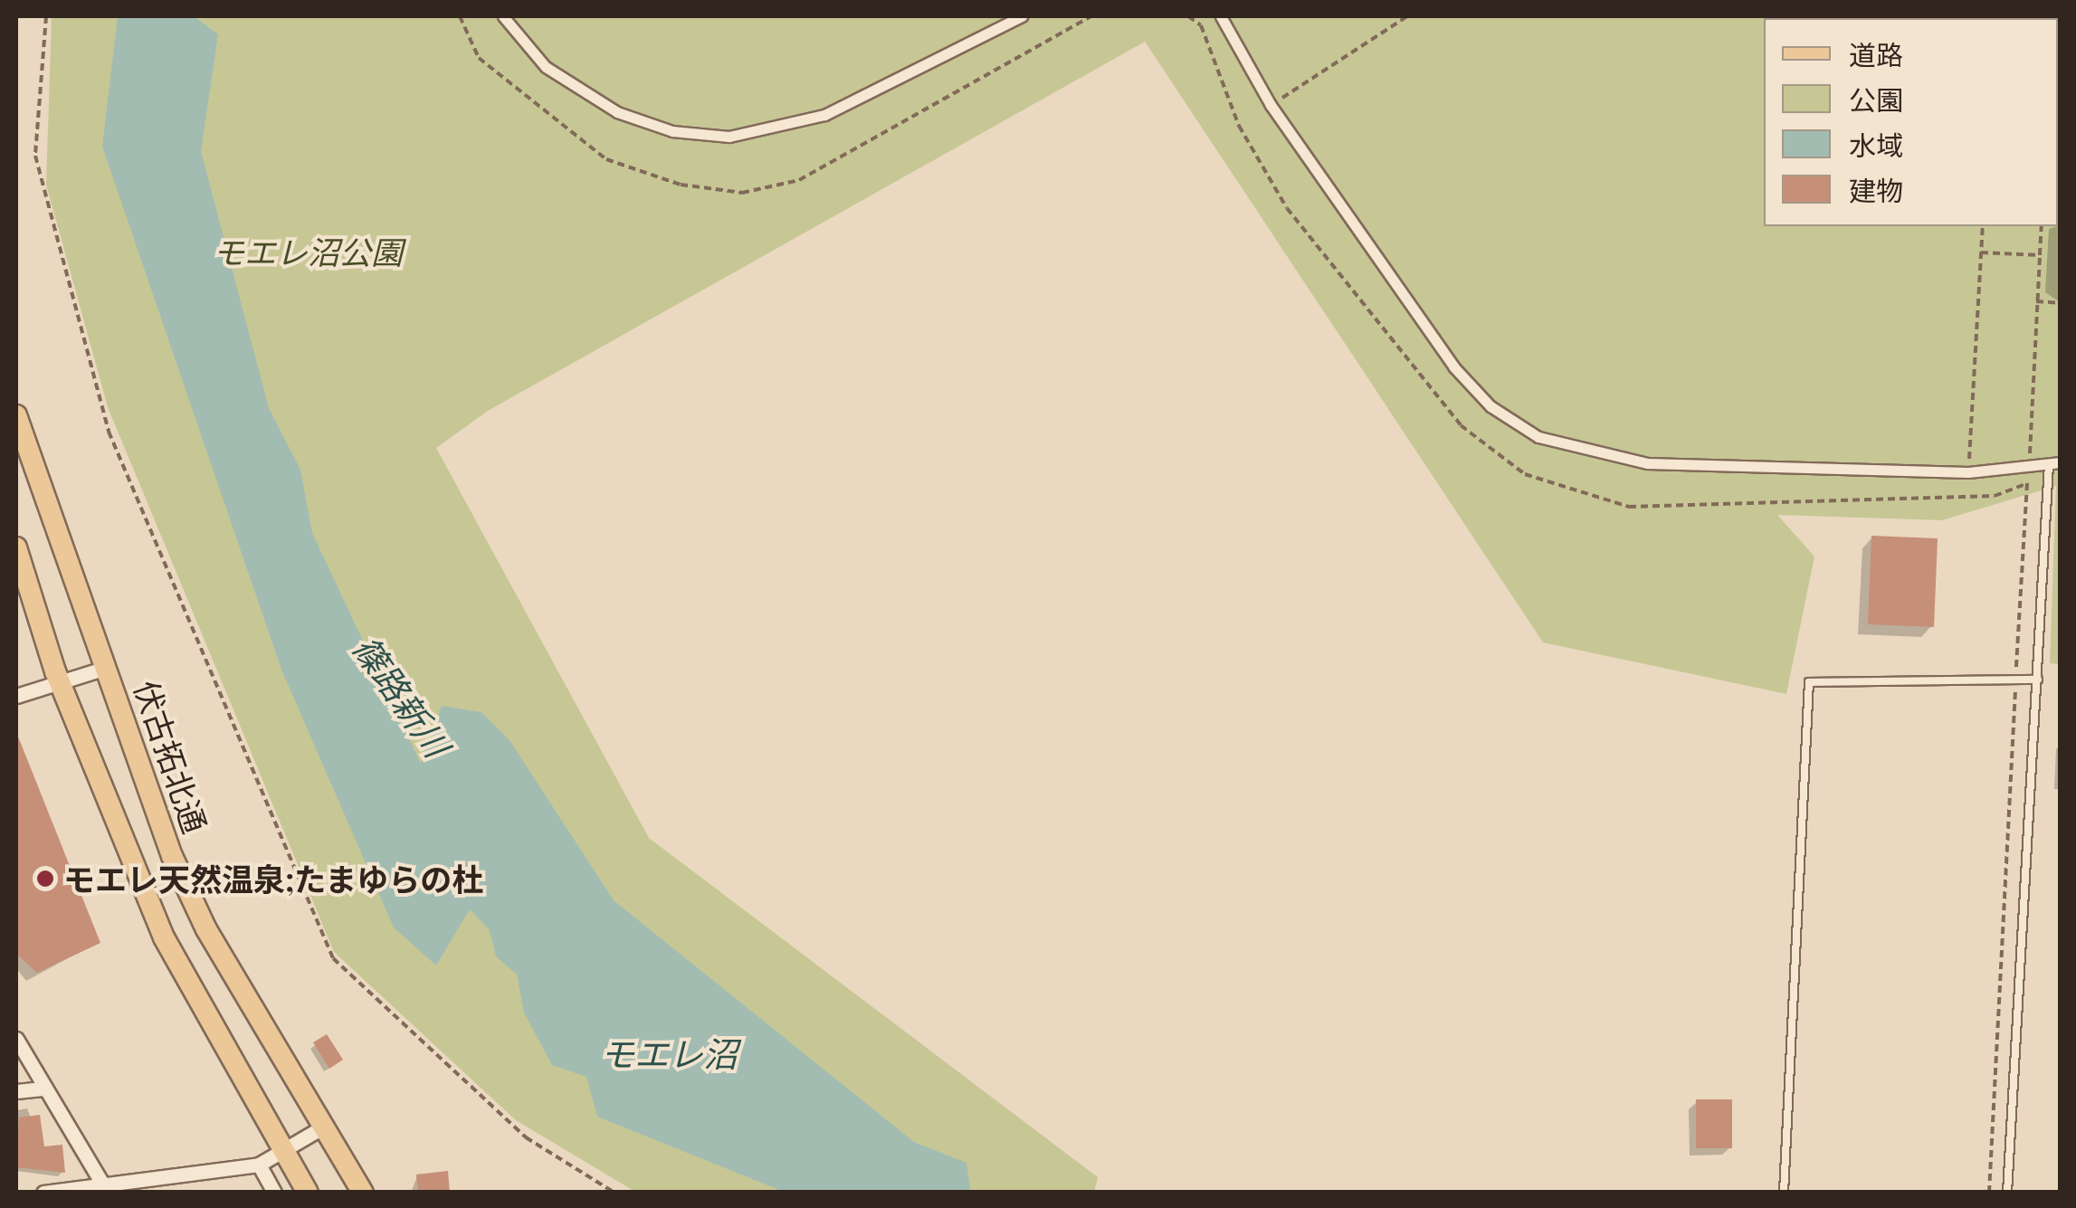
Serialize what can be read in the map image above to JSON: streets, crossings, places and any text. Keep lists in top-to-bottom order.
{
  "streets": {
    "main road": ["伏古拓北通"]
  },
  "water": ["篠路新川", "モエレ沼"],
  "parks": ["モエレ沼公園"],
  "places": ["モエレ天然温泉;たまゆらの杜"],
  "legend": [
    "道路",
    "公園",
    "水域",
    "建物"
  ]
}
